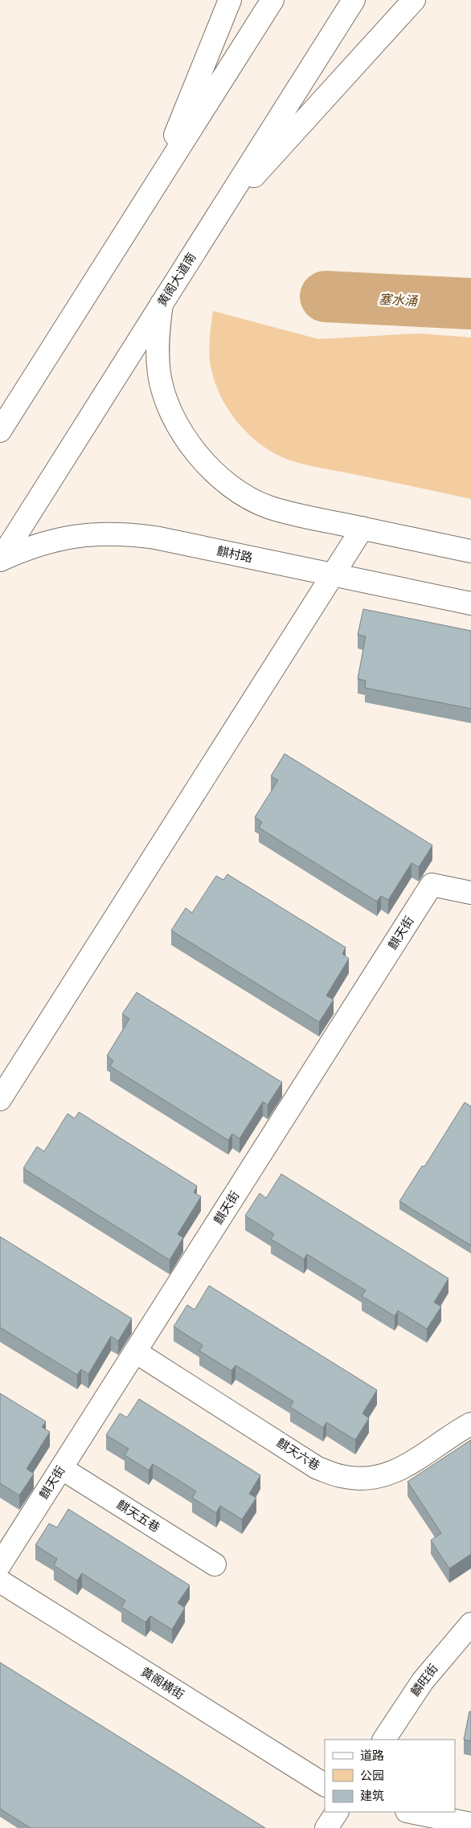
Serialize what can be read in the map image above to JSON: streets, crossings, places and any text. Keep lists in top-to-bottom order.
{
  "streets": {
    "street": [
      "黄阁大道南",
      "麒村路",
      "麒天街",
      "麒天六巷",
      "麒天五巷",
      "麟旺街",
      "黄阁横街"
    ]
  },
  "crossings": [
    ["黄阁大道南", "麒村路"],
    ["麒天街", "麒天六巷"],
    ["麒天街", "麒天五巷"]
  ],
  "water": ["塞水涌"],
  "legend": ["道路", "公园", "建筑"]
}
